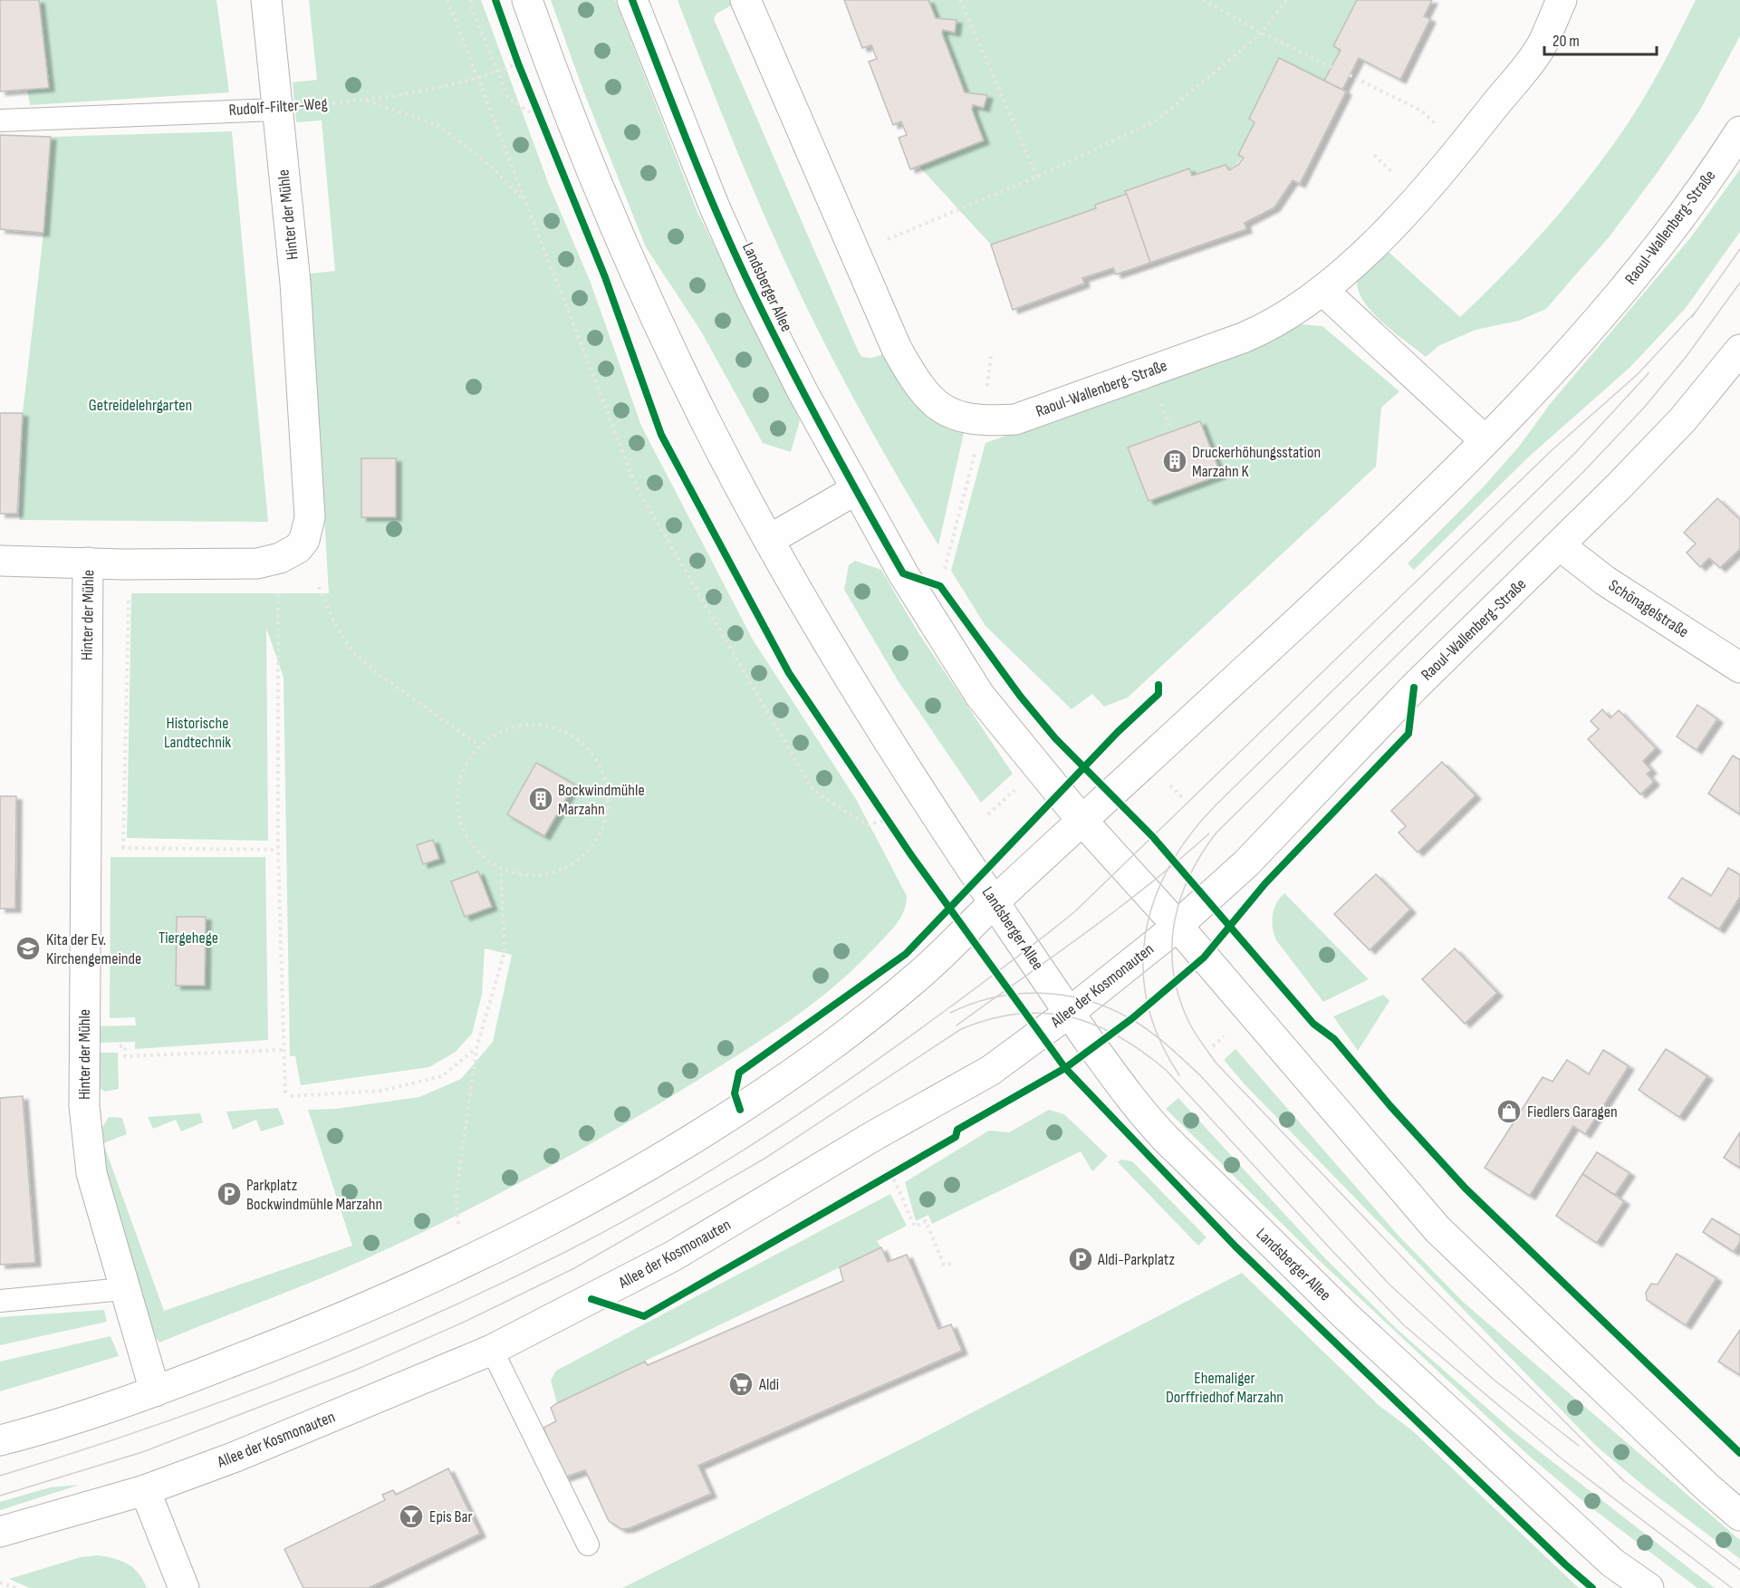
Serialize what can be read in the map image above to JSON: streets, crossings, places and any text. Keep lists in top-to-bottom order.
{
  "streets": {
    "main road": [
      "Hinter der Mühle",
      "Raoul-Wallenberg-Straße",
      "Landsberger Allee",
      "Schönagelstraße",
      "Allee der Kosmonauten"
    ],
    "lane": ["Rudolf-Filter-Weg"]
  },
  "crossings": [
    ["Rudolf-Filter-Weg", "Hinter der Mühle"],
    ["Raoul-Wallenberg-Straße", "Landsberger Allee"],
    ["Raoul-Wallenberg-Straße", "Schönagelstraße"],
    ["Raoul-Wallenberg-Straße", "Allee der Kosmonauten"],
    ["Landsberger Allee", "Allee der Kosmonauten"]
  ],
  "parks": [
    "Getreidelehrgarten",
    "Historische Landtechnik",
    "Tiergehege",
    "Ehemaliger Dorffriedhof Marzahn"
  ],
  "places": {
    "building": ["Druckerhöhungsstation Marzahn K", "Bockwindmühle Marzahn"],
    "school or university": ["Kita der Ev. Kirchengemeinde"],
    "shop": ["Fiedlers Garagen"],
    "parking": ["Parkplatz Bockwindmühle Marzahn", "Aldi-Parkplatz"],
    "supermarket": ["Aldi"],
    "bar": ["Epis Bar"]
  },
  "scale_bar": "20 m"
}
